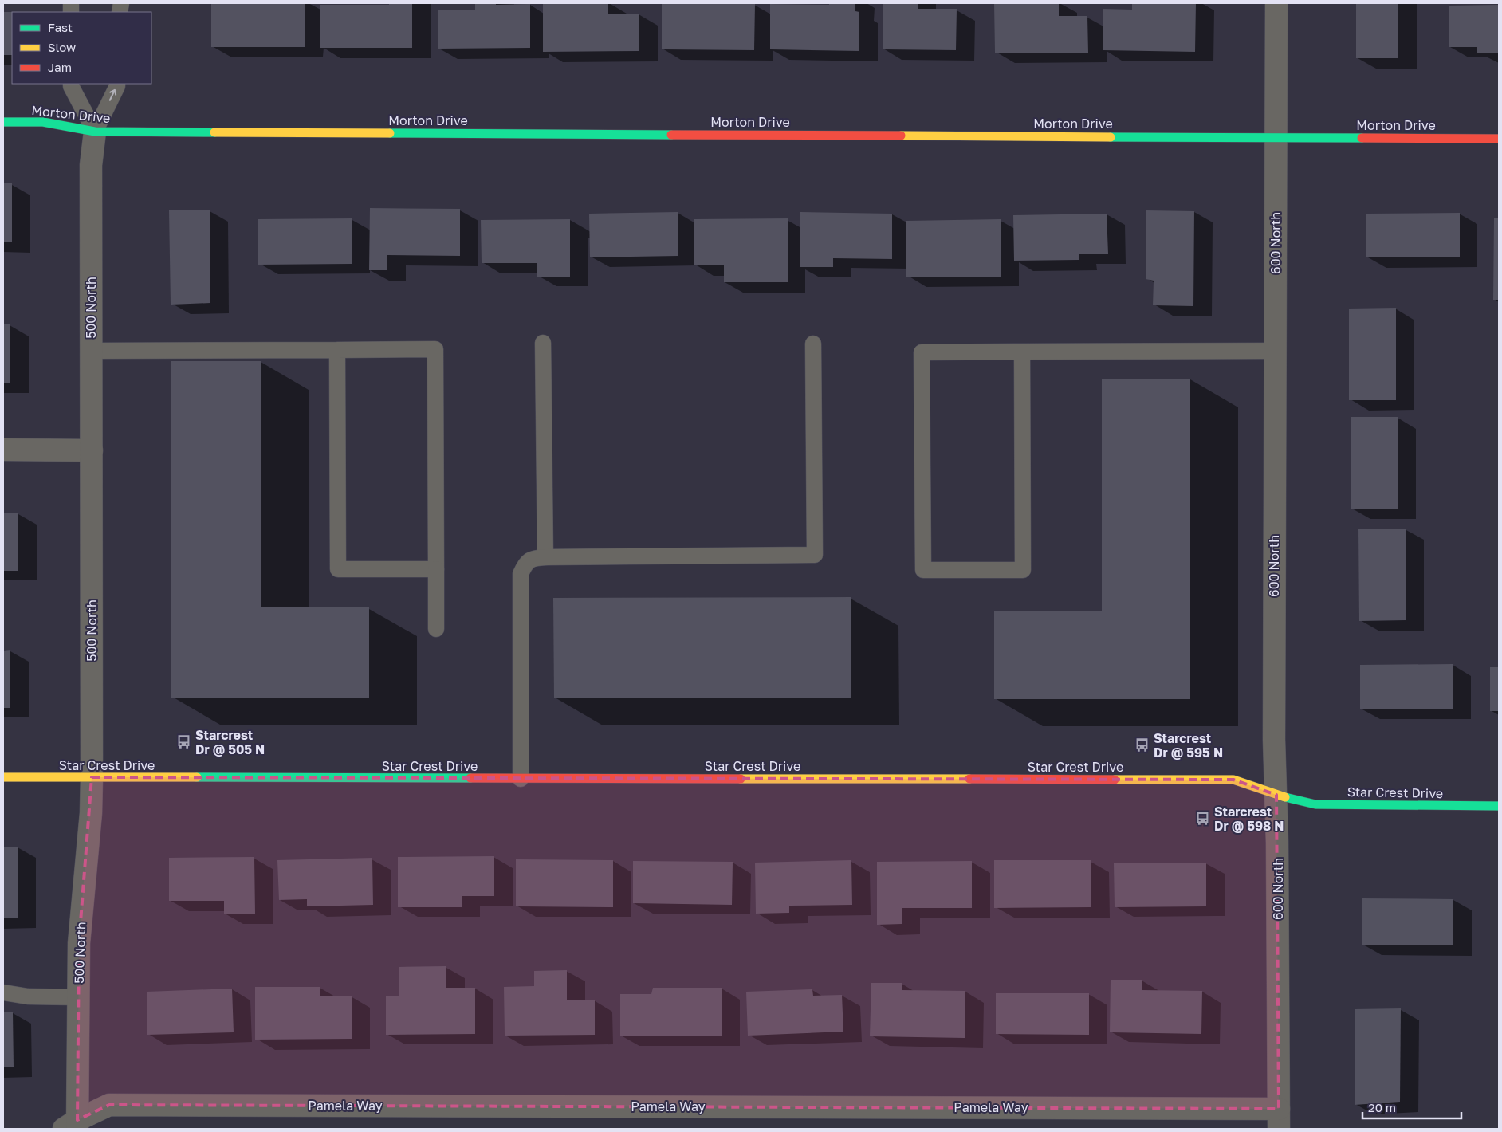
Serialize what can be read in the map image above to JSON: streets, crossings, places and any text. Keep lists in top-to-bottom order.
{
  "streets": {
    "street": [
      "Morton Drive",
      "600 North",
      "500 North",
      "Star Crest Drive",
      "Pamela Way"
    ]
  },
  "crossings": [
    ["Morton Drive", "600 North"],
    ["Morton Drive", "500 North"],
    ["600 North", "Star Crest Drive"],
    ["600 North", "Pamela Way"],
    ["500 North", "Star Crest Drive"],
    ["500 North", "Pamela Way"]
  ],
  "places": {
    "bus stop": ["Starcrest Dr @ 505 N", "Starcrest Dr @ 595 N", "Starcrest Dr @ 598 N"]
  },
  "legend": ["Fast", "Slow", "Jam"],
  "scale_bar": "20 m"
}
